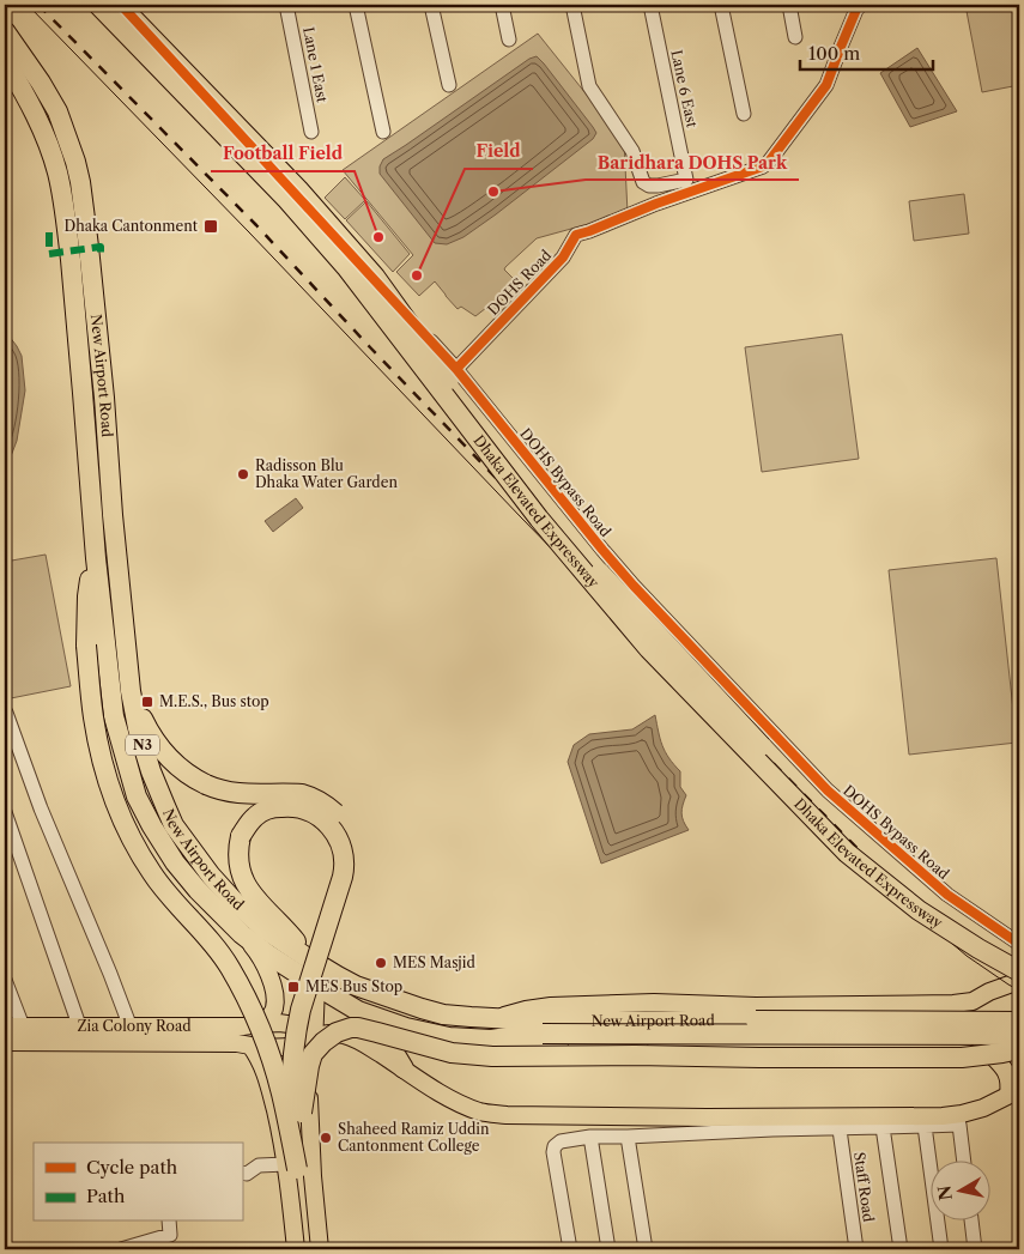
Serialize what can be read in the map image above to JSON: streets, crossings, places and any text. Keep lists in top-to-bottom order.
{
  "streets": {
    "highway": ["New Airport Road", "Dhaka Elevated Expressway", "N3"],
    "main road": ["Zia Colony Road"],
    "street": [
      "Lane 1 East",
      "Lane 6 East",
      "DOHS Road",
      "DOHS Bypass Road",
      "Staff Road"
    ]
  },
  "crossings": [
    ["DOHS Road", "DOHS Bypass Road"],
    ["DOHS Bypass Road", "Dhaka Elevated Expressway"]
  ],
  "places": {
    "other": [
      "Baridhara DOHS Park",
      "Football Field",
      "Field",
      "Radisson Blu Dhaka Water Garden",
      "MES Masjid",
      "Shaheed Ramiz Uddin Cantonment College"
    ],
    "transit": ["Dhaka Cantonment", "M.E.S., Bus stop", "MES Bus Stop"]
  },
  "legend": ["Cycle path", "Path"],
  "scale_bar": "100 m",
  "north": "left"
}
